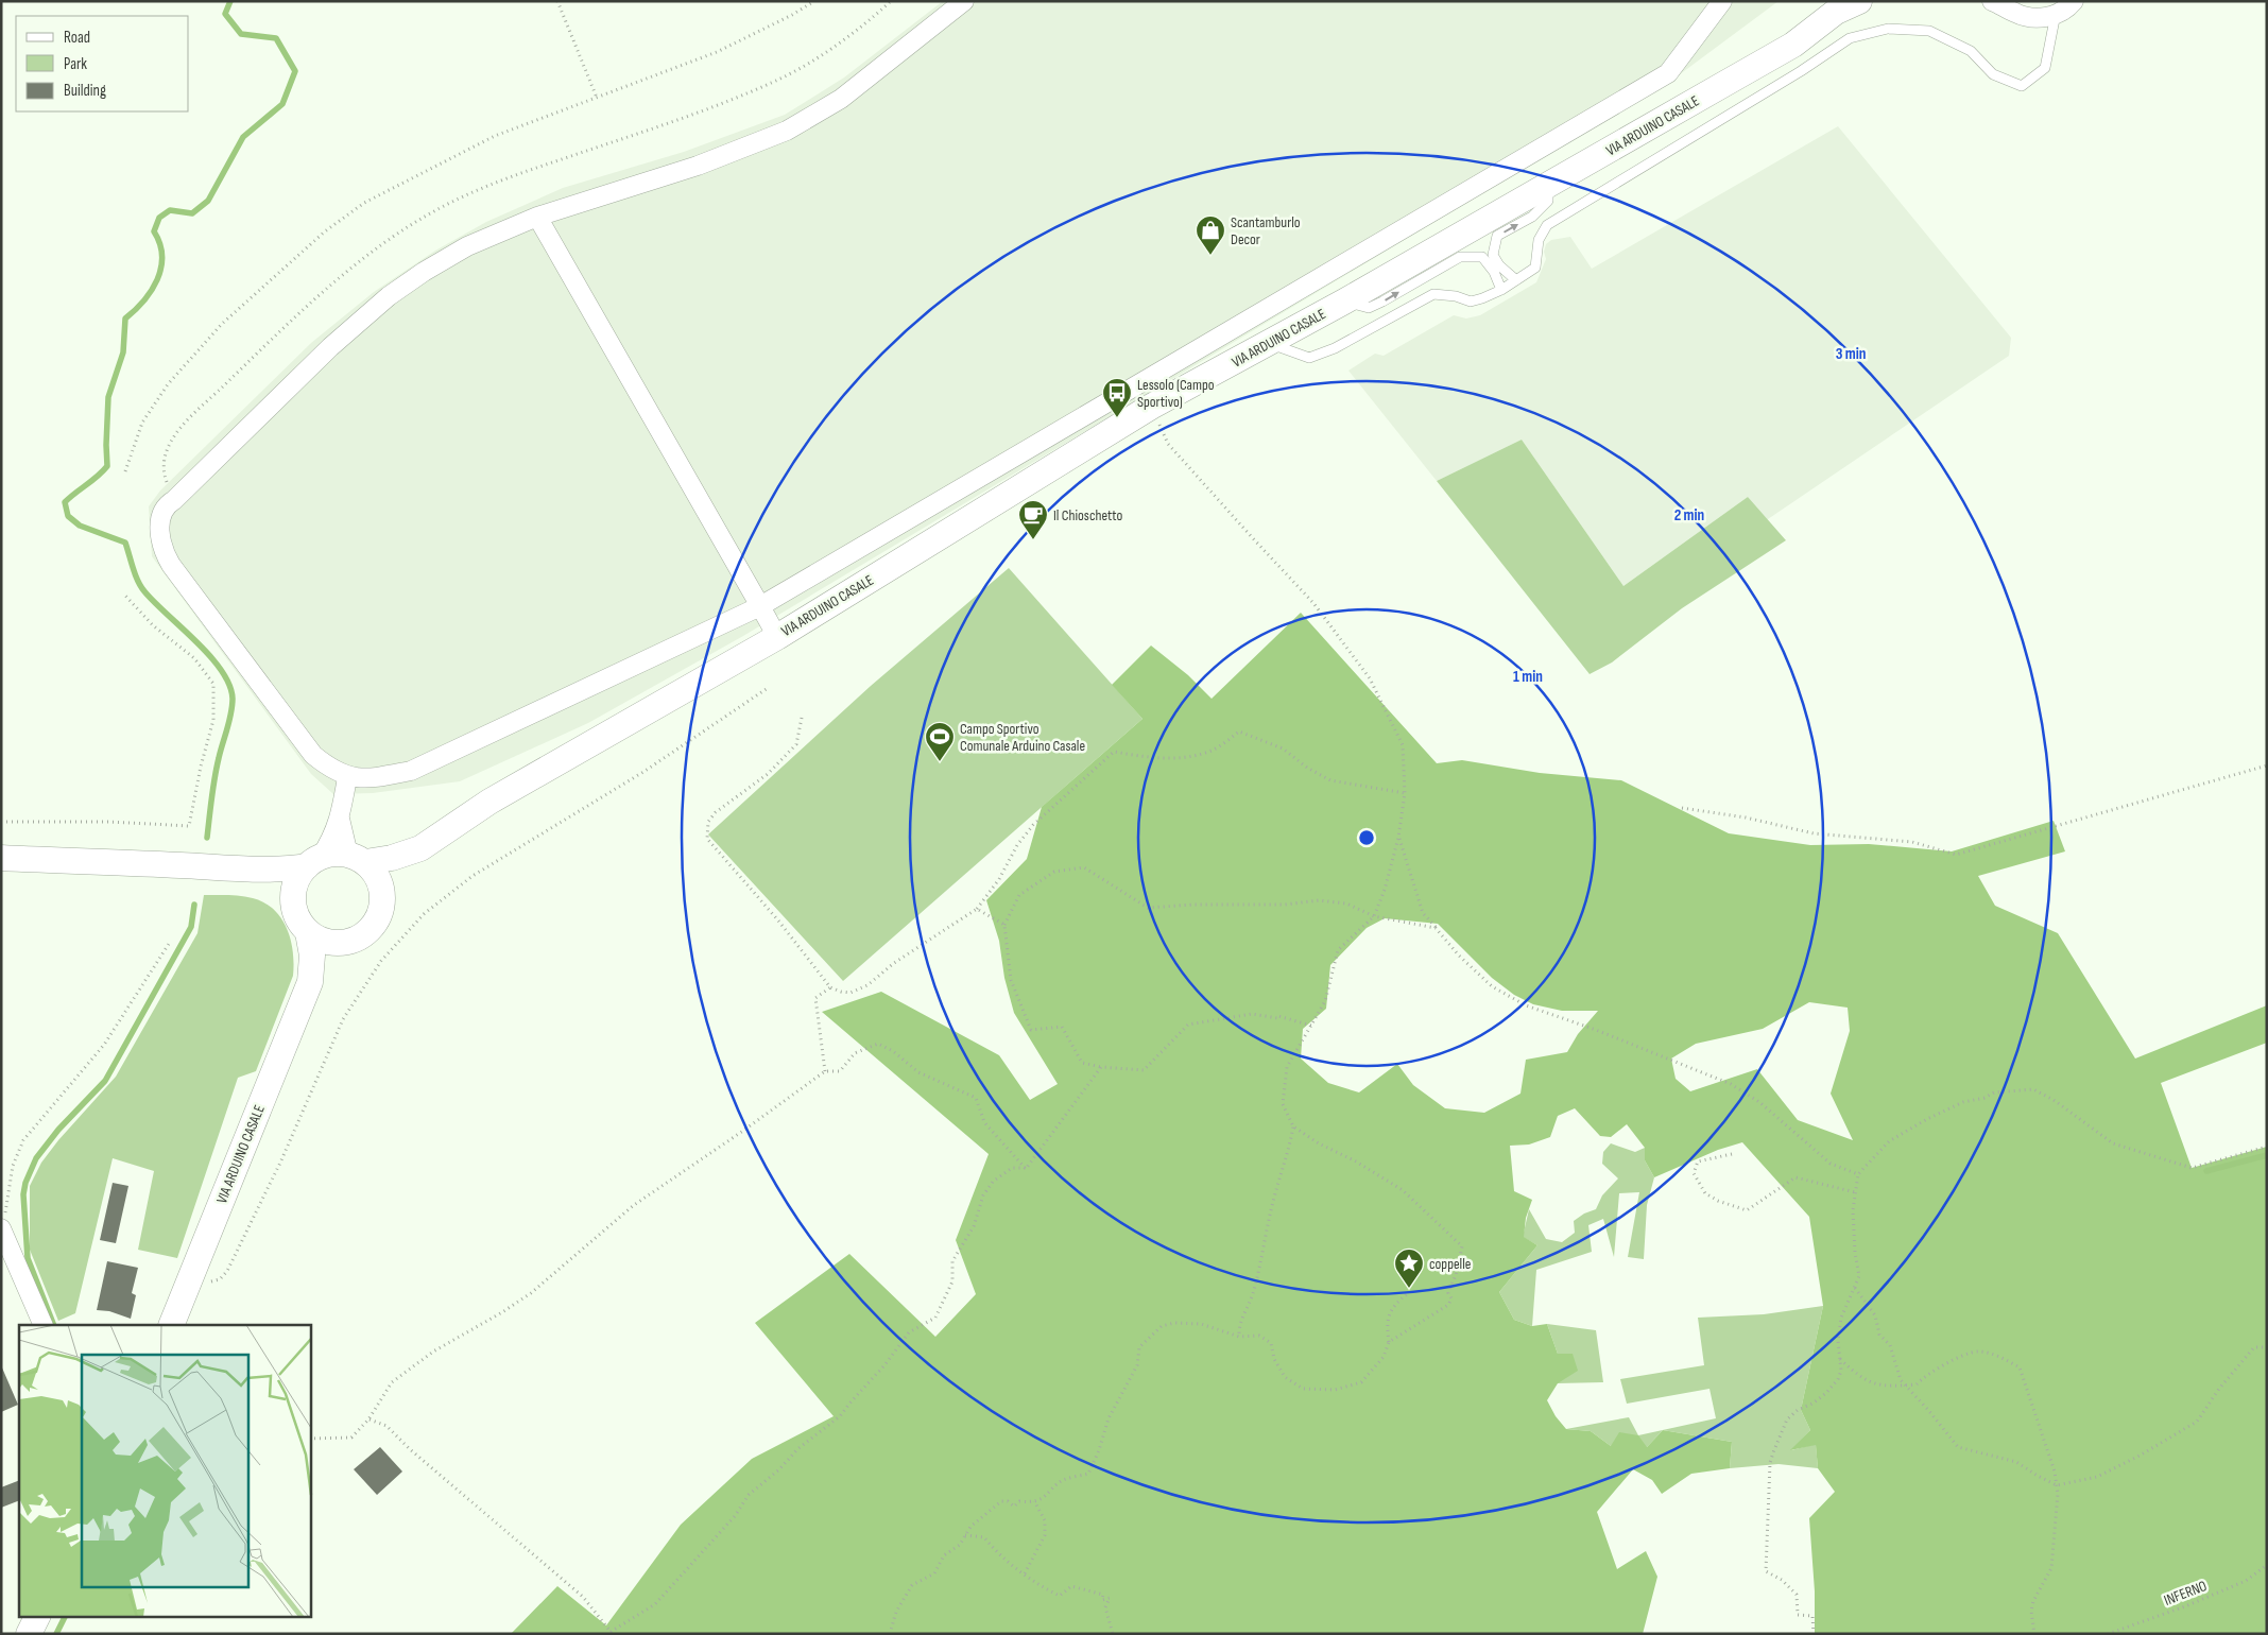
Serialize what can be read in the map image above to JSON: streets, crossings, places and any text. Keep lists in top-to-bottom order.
{
  "streets": {
    "main road": ["VIA ARDUINO CASALE"],
    "path": ["INFERNO"]
  },
  "places": {
    "shop": ["Scantamburlo Decor"],
    "bus stop": ["Lessolo (Campo Sportivo)"],
    "cafe": ["Il Chioschetto"],
    "sports": ["Campo Sportivo Comunale Arduino Casale"],
    "place": ["coppelle"]
  },
  "legend": ["Road", "Park", "Building"],
  "rings": ["3 min", "2 min", "1 min"]
}
